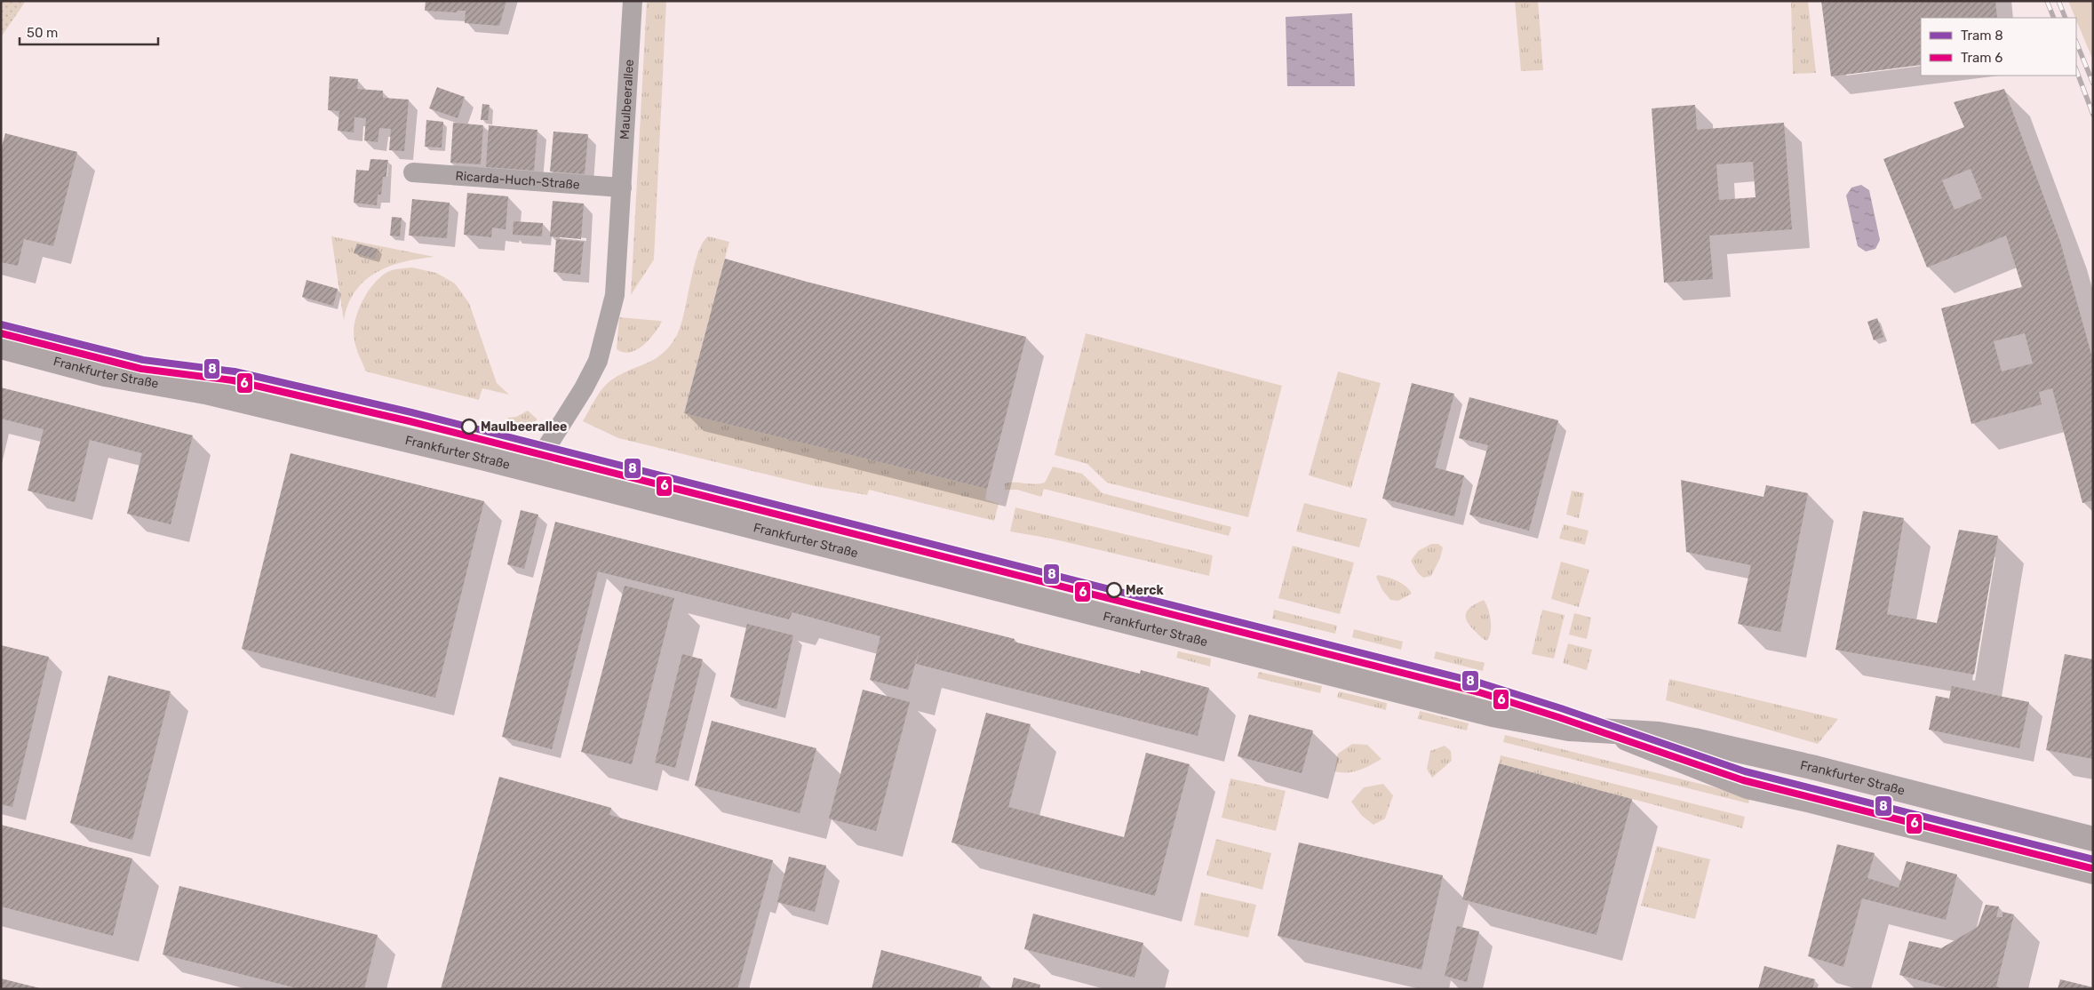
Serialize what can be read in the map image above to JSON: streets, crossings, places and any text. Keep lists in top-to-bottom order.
{
  "streets": {
    "main road": ["Frankfurter Straße"],
    "street": ["Maulbeerallee", "Ricarda-Huch-Straße"]
  },
  "crossings": [
    ["Maulbeerallee", "Ricarda-Huch-Straße"],
    ["Maulbeerallee", "Frankfurter Straße"]
  ],
  "places": ["Maulbeerallee", "Merck"],
  "lines": ["tram line 8", "tram line 6"],
  "legend": ["Tram 8", "Tram 6"],
  "scale_bar": "50 m"
}
